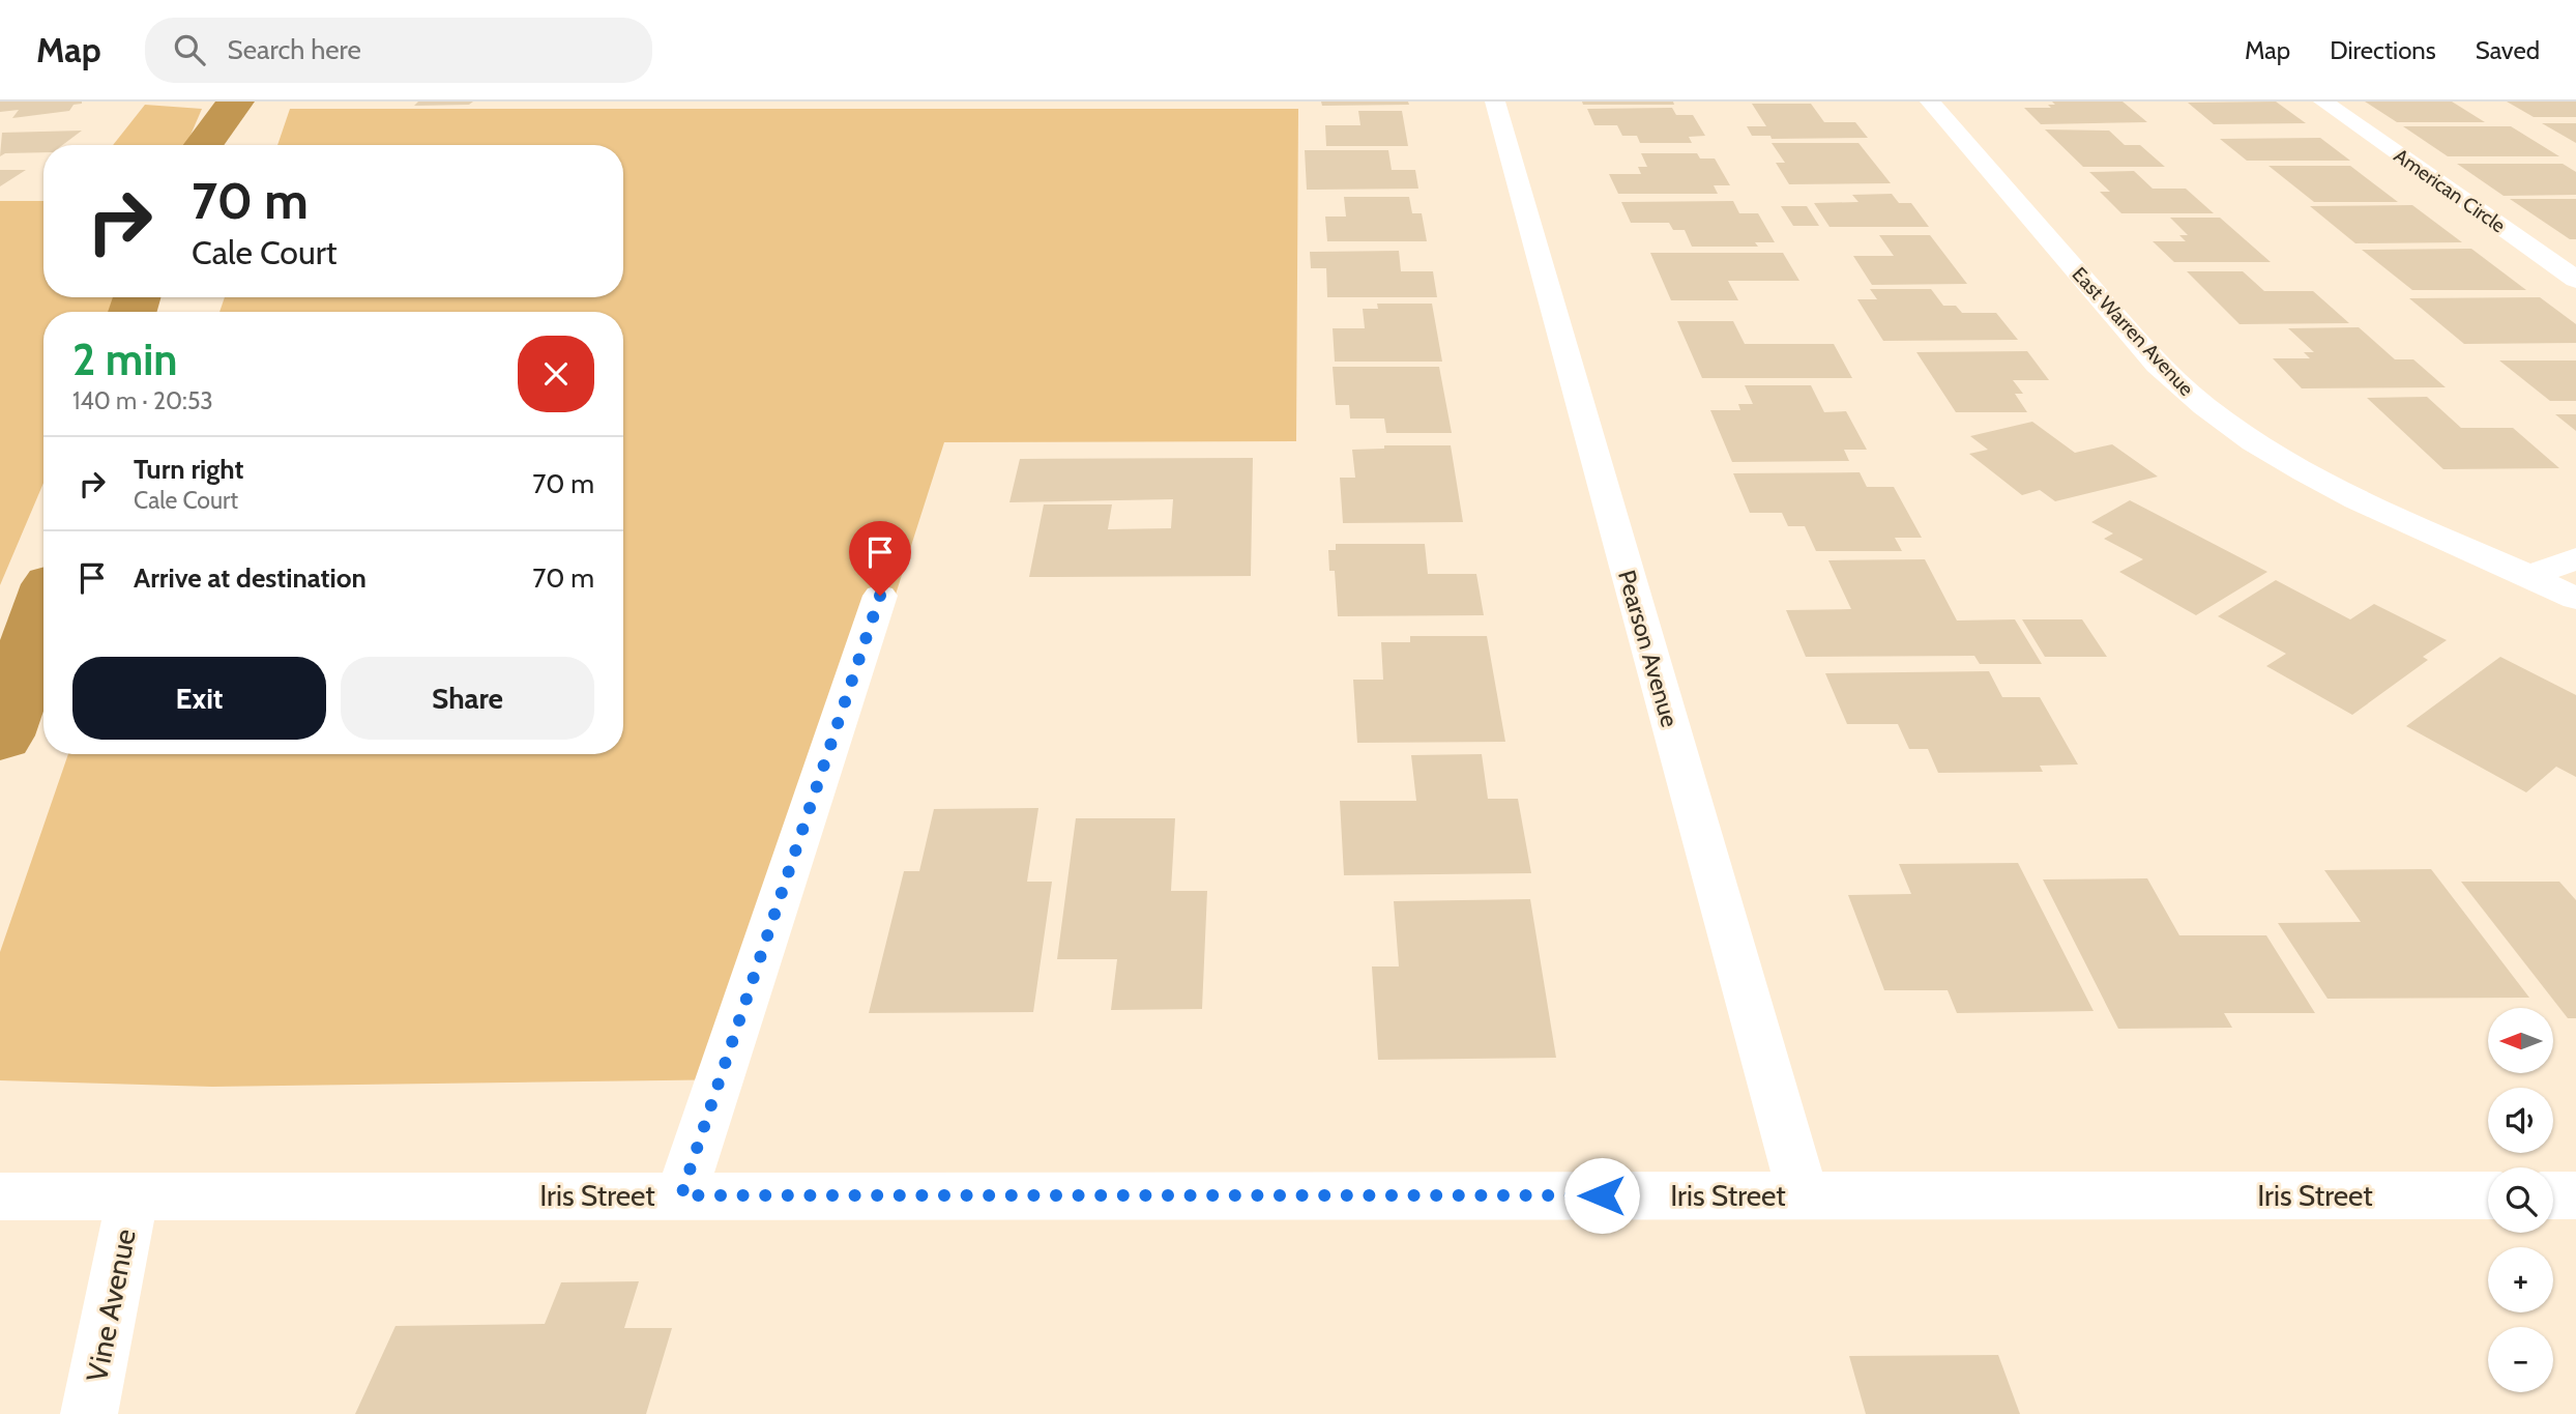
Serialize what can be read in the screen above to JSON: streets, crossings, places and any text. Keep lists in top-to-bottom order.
{
  "streets": {
    "street": [
      "American Circle",
      "East Warren Avenue",
      "Pearson Avenue",
      "Iris Street",
      "Vine Avenue"
    ]
  },
  "crossings": [
    ["Pearson Avenue", "Iris Street"],
    ["Iris Street", "Vine Avenue"]
  ],
  "north": "left",
  "page": {
    "header": "Map",
    "search": "Search here",
    "nav": ["Map", "Directions", "Saved"],
    "turn": ["70 m", "Cale Court"],
    "heading": ["2 min", "140 m · 20:53"],
    "list": [
      {
        "name": "Turn right",
        "note": "Cale Court",
        "value": "70 m"
      },
      {
        "name": "Arrive at destination",
        "value": "70 m"
      }
    ],
    "buttons": ["Exit", "Share"],
    "map_buttons": ["+", "−"]
  }
}
